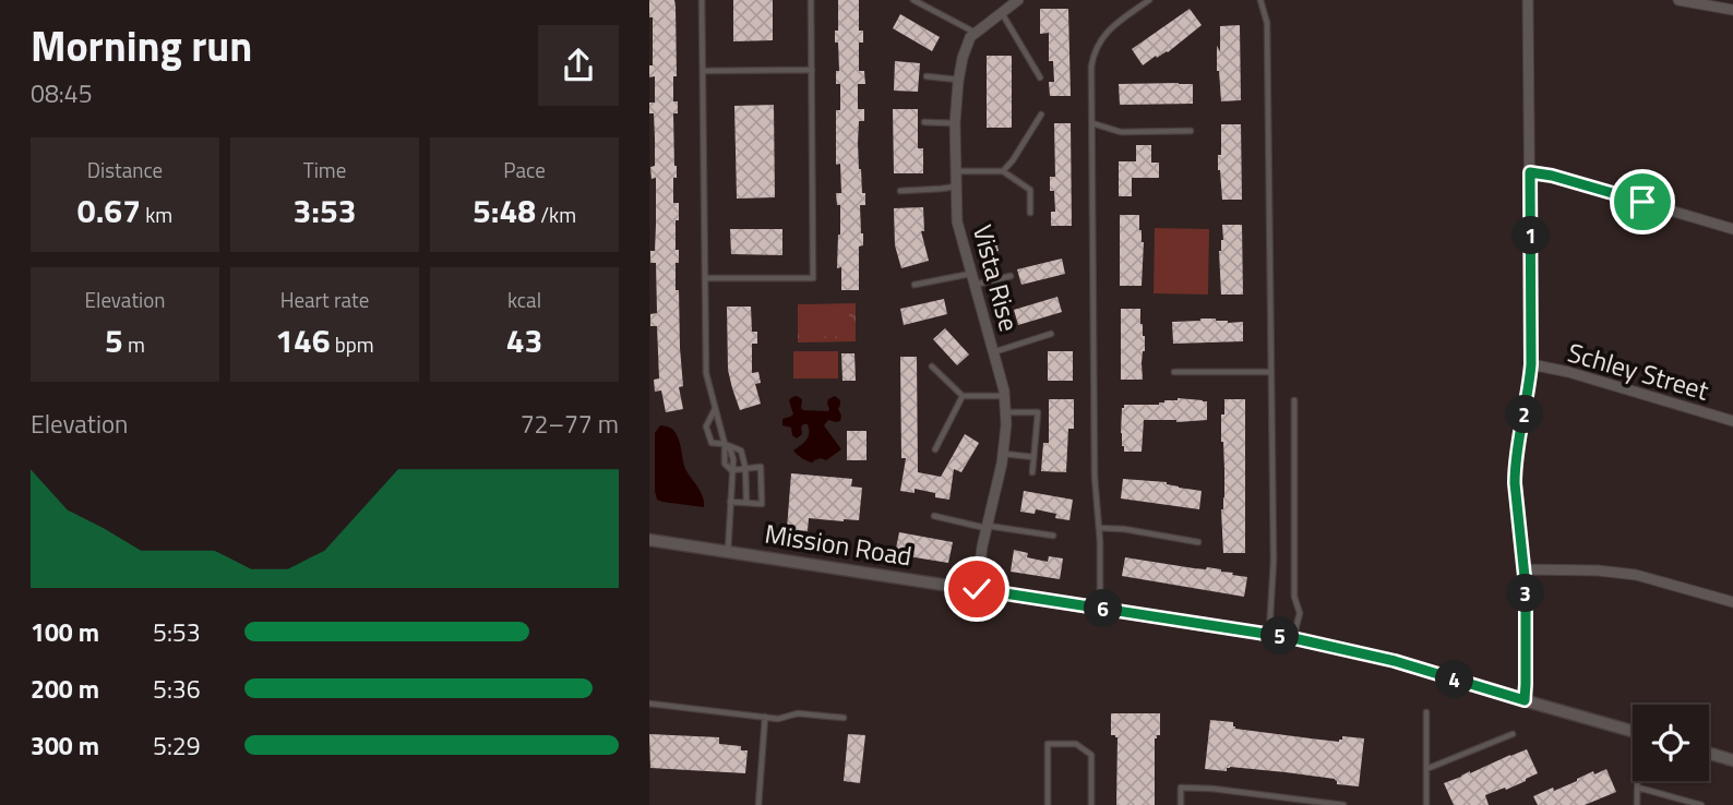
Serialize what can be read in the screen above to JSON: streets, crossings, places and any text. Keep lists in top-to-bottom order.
{
  "streets": {
    "street": ["Vista Rise", "Schley Street", "Mission Road"]
  },
  "crossings": [
    ["Vista Rise", "Mission Road"]
  ],
  "page": {
    "heading": ["Morning run", "08:45"],
    "stats": [
      ["Distance", "0.67 km"],
      ["Time", "3:53"],
      ["Pace", "5:48 /km"],
      ["Elevation", "5 m"],
      ["Heart rate", "146 bpm"],
      ["kcal", "43"]
    ],
    "pins": [
      "1",
      "2",
      "3",
      "6",
      "5",
      "4"
    ],
    "chart": ["Elevation", "72–77 m"],
    "list": [
      {
        "name": "100 m",
        "note": "5:53"
      },
      {
        "name": "200 m",
        "note": "5:36"
      },
      {
        "name": "300 m",
        "note": "5:29"
      }
    ]
  }
}
